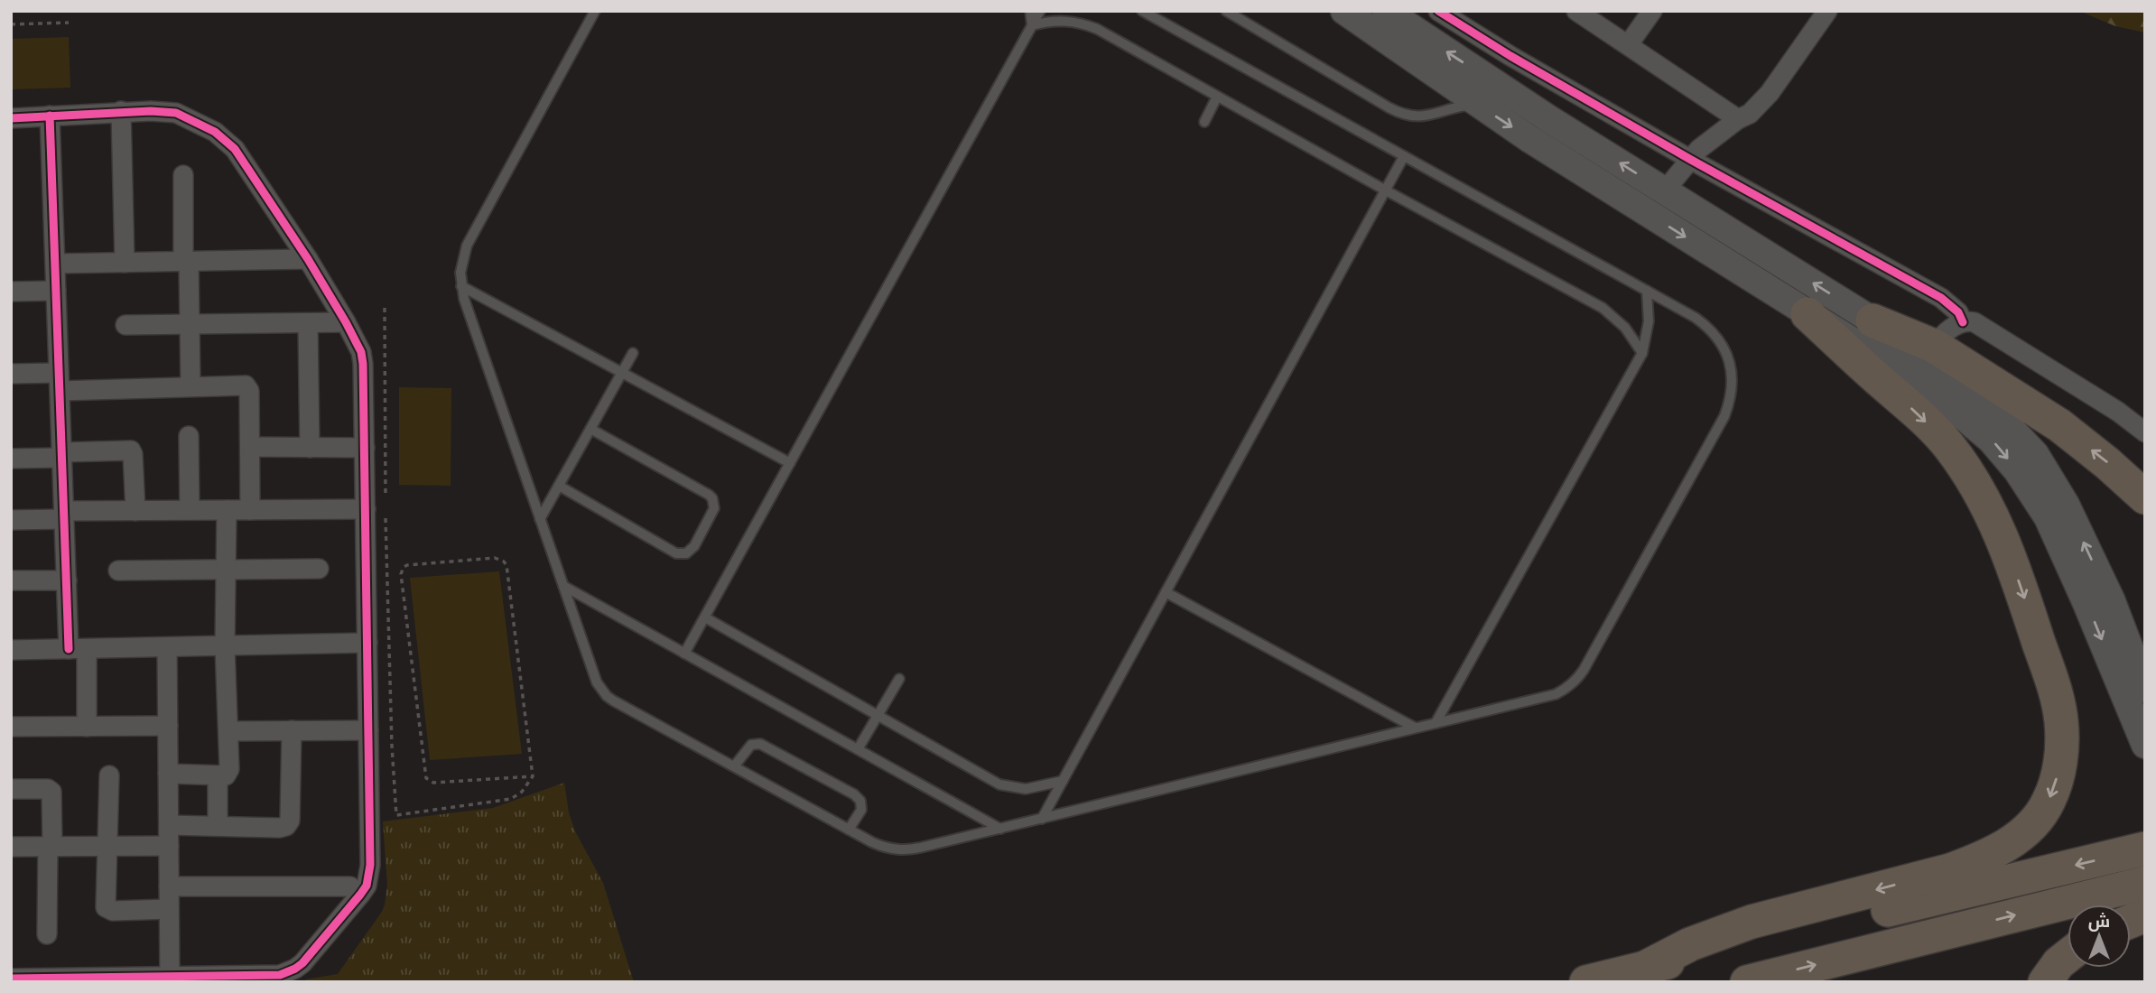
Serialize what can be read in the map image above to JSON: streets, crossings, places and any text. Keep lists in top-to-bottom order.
{
  "north": "top"
}
